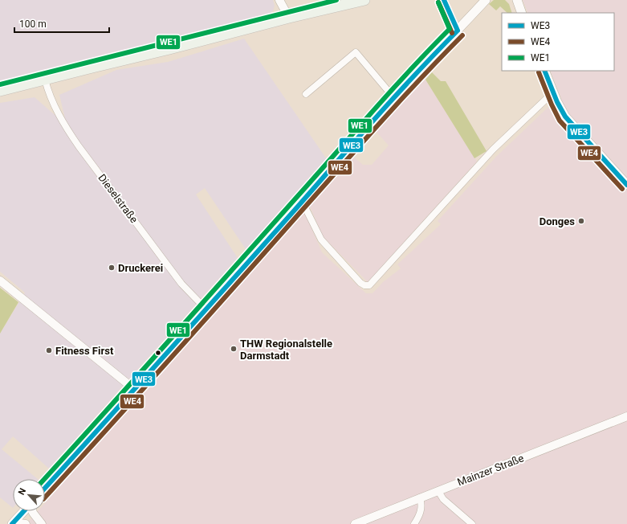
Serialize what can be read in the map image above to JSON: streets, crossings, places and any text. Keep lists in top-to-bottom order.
{
  "streets": {
    "street": ["Dieselstraße", "Mainzer Straße"]
  },
  "places": [
    "Donges",
    "Druckerei",
    "THW Regionalstelle Darmstadt",
    "Fitness First"
  ],
  "lines": ["transit line WE3", "transit line WE1", "transit line WE4"],
  "legend": ["WE3", "WE4", "WE1"],
  "scale_bar": "100 m",
  "north": "top left"
}
